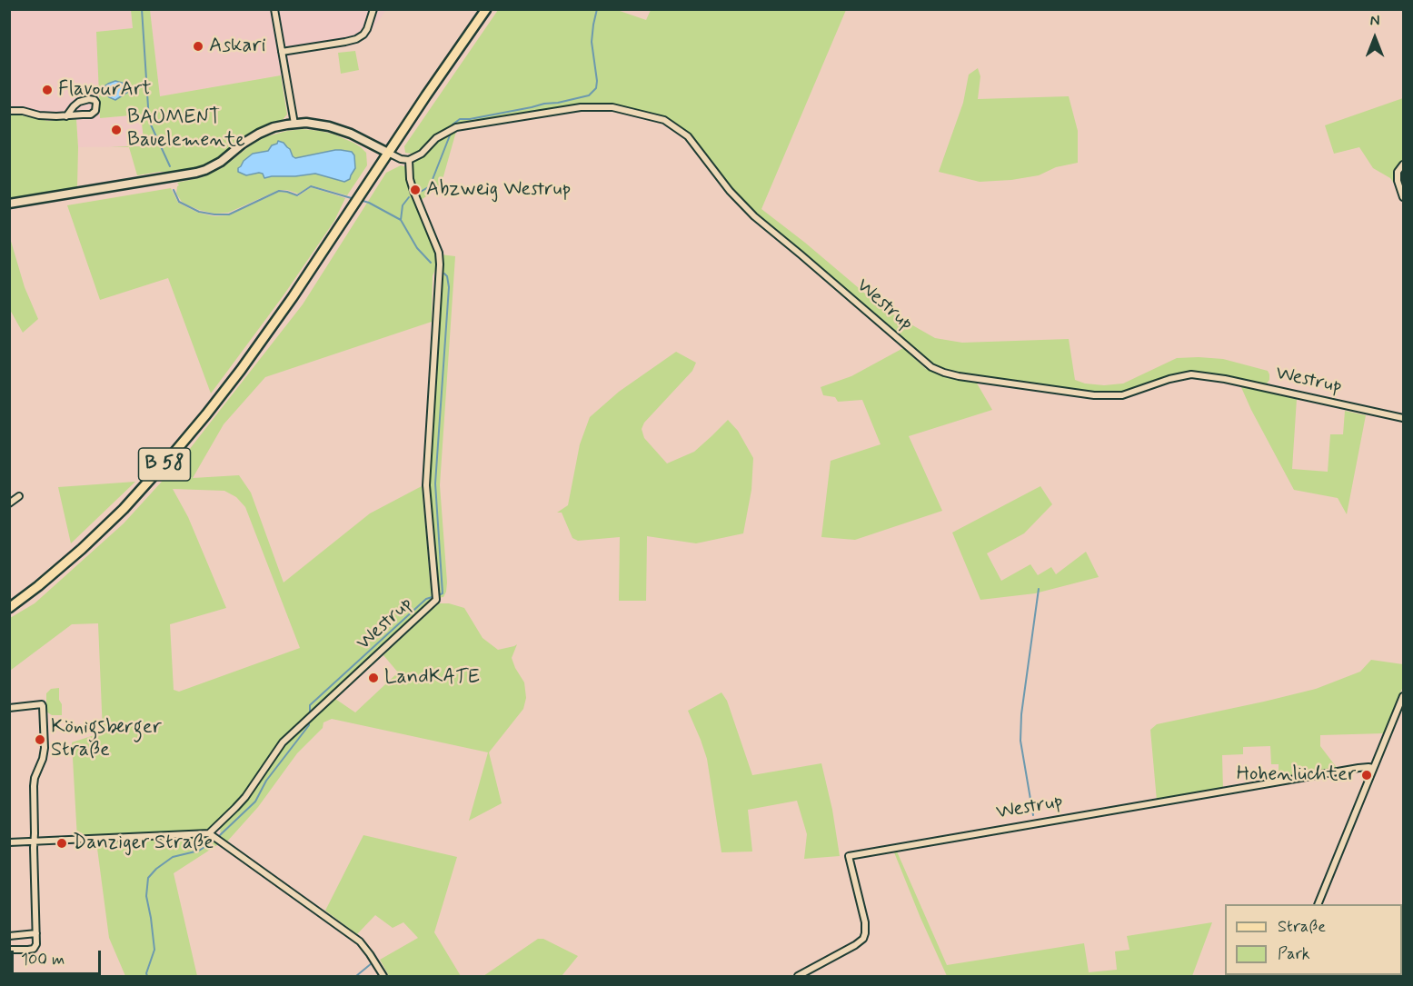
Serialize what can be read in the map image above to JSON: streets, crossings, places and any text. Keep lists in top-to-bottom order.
{
  "streets": {
    "main road": ["B 58"],
    "street": ["Westrup"]
  },
  "places": [
    "Askari",
    "FlavourArt",
    "BAUMENT Bauelemente",
    "Abzweig Westrup",
    "LandKATE",
    "Königsberger Straße",
    "Hohenlüchter",
    "Danziger Straße"
  ],
  "legend": ["Straße", "Park"],
  "scale_bar": "100 m",
  "north": "top"
}
